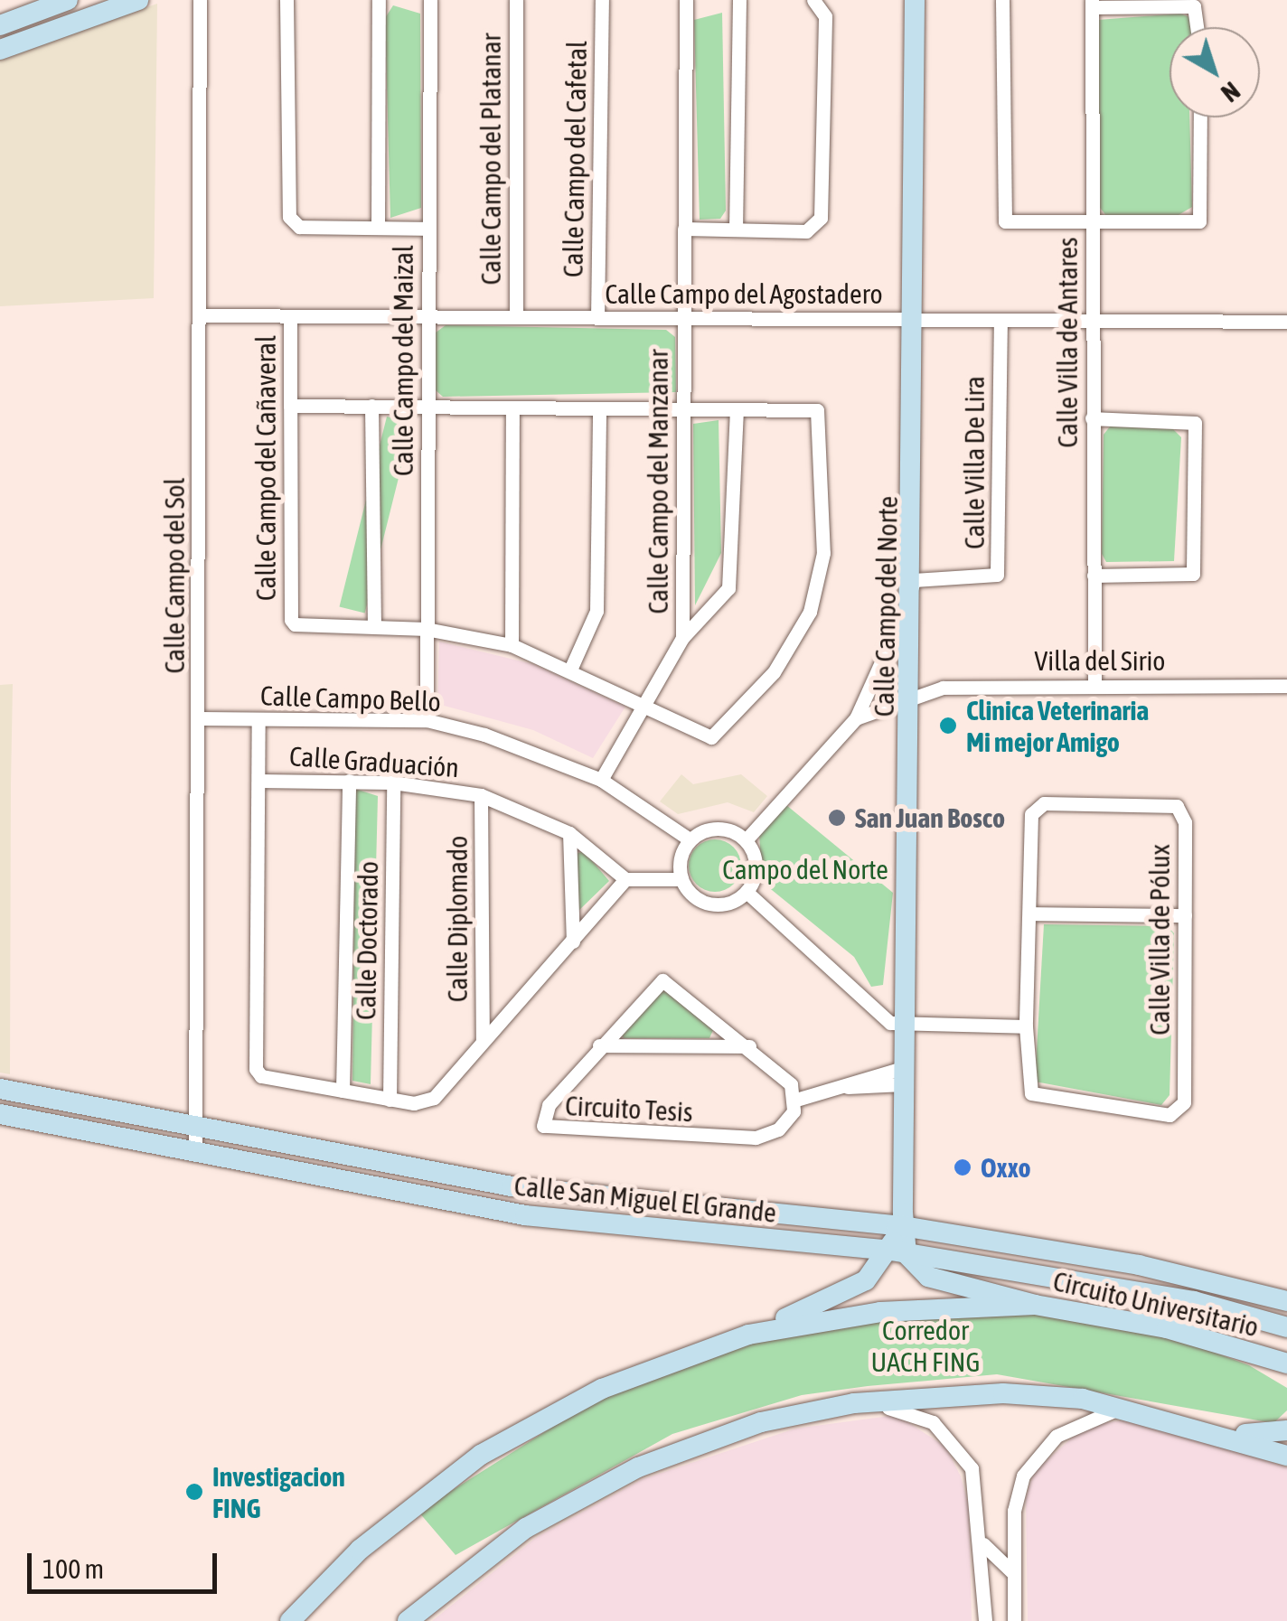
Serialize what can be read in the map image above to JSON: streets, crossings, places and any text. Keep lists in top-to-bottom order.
{
  "streets": {
    "street": [
      "Calle Campo del Platanar",
      "Calle Campo del Cafetal",
      "Calle Campo del Agostadero",
      "Calle Villa de Antares",
      "Calle Campo del Maizal",
      "Calle Villa De Lira",
      "Calle Campo del Cañaveral",
      "Calle Campo del Manzanar",
      "Calle Campo del Sol",
      "Calle Campo del Norte",
      "Villa del Sirio",
      "Calle Campo Bello",
      "Calle Graduación",
      "Calle Diplomado",
      "Calle Villa de Pólux",
      "Calle Doctorado",
      "Circuito Tesis",
      "Calle San Miguel El Grande",
      "Circuito Universitario"
    ]
  },
  "crossings": [
    ["Calle Campo del Platanar", "Calle Campo del Agostadero"],
    ["Calle Campo del Cafetal", "Calle Campo del Agostadero"],
    ["Calle Campo del Agostadero", "Calle Villa de Antares"],
    ["Calle Campo del Agostadero", "Calle Campo del Maizal"],
    ["Calle Campo del Agostadero", "Calle Villa De Lira"],
    ["Calle Campo del Agostadero", "Calle Campo del Cañaveral"],
    ["Calle Campo del Agostadero", "Calle Campo del Manzanar"],
    ["Calle Campo del Agostadero", "Calle Campo del Sol"],
    ["Calle Campo del Agostadero", "Calle Campo del Norte"],
    ["Calle Villa de Antares", "Villa del Sirio"],
    ["Calle Campo del Maizal", "Calle Campo del Cañaveral"],
    ["Calle Campo del Maizal", "Calle Campo Bello"],
    ["Calle Villa De Lira", "Calle Campo del Norte"],
    ["Calle Campo del Cañaveral", "Calle Campo del Manzanar"],
    ["Calle Campo del Sol", "Calle Campo Bello"],
    ["Calle Campo del Sol", "Calle San Miguel El Grande"],
    ["Calle Campo del Norte", "Villa del Sirio"],
    ["Calle Campo del Norte", "Calle Campo Bello"],
    ["Calle Campo del Norte", "Calle San Miguel El Grande"],
    ["Calle Campo Bello", "Calle Graduación"],
    ["Calle Graduación", "Calle Diplomado"],
    ["Calle Graduación", "Calle Doctorado"]
  ],
  "parks": ["Campo del Norte", "Corredor UACH FING"],
  "places": [
    "Clinica Veterinaria Mi mejor Amigo",
    "San Juan Bosco",
    "Oxxo",
    "Investigacion FING"
  ],
  "scale_bar": "100 m",
  "north": "bottom right"
}
